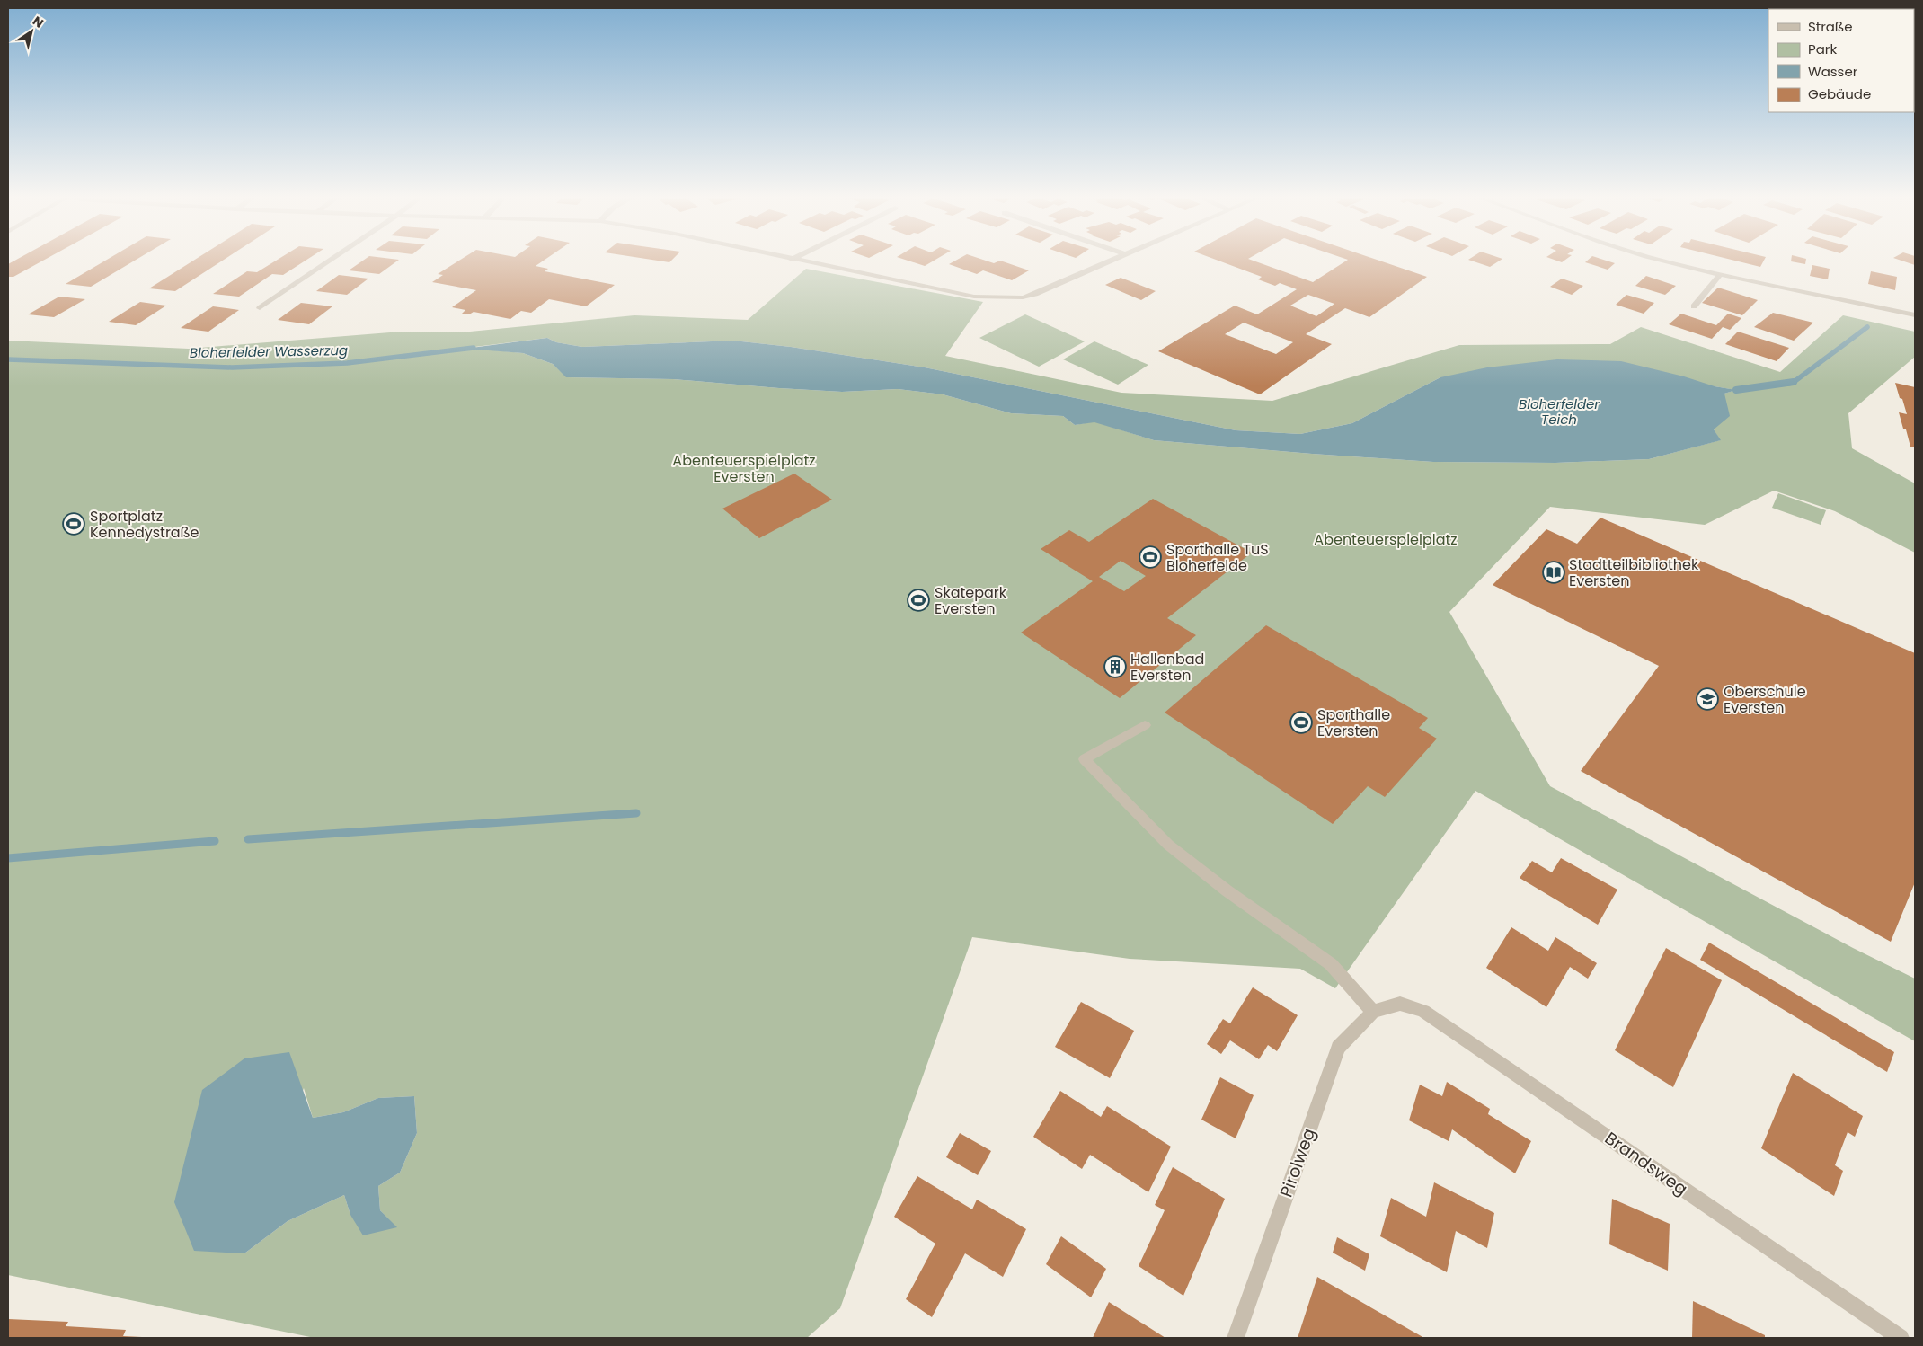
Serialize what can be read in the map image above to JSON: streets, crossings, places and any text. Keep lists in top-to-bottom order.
{
  "streets": {
    "street": ["Pirolweg", "Brandsweg"]
  },
  "crossings": [
    ["Pirolweg", "Brandsweg"]
  ],
  "water": ["Bloherfelder Wasserzug", "Bloherfelder Teich"],
  "parks": ["Abenteuerspielplatz Eversten", "Abenteuerspielplatz"],
  "places": {
    "sports": [
      "Sportplatz Kennedystraße",
      "Sporthalle TuS Bloherfelde",
      "Skatepark Eversten",
      "Sporthalle Eversten"
    ],
    "library": ["Stadtteilbibliothek Eversten"],
    "building": ["Hallenbad Eversten"],
    "school or university": ["Oberschule Eversten"]
  },
  "legend": [
    "Straße",
    "Park",
    "Wasser",
    "Gebäude"
  ],
  "north": "top right"
}
